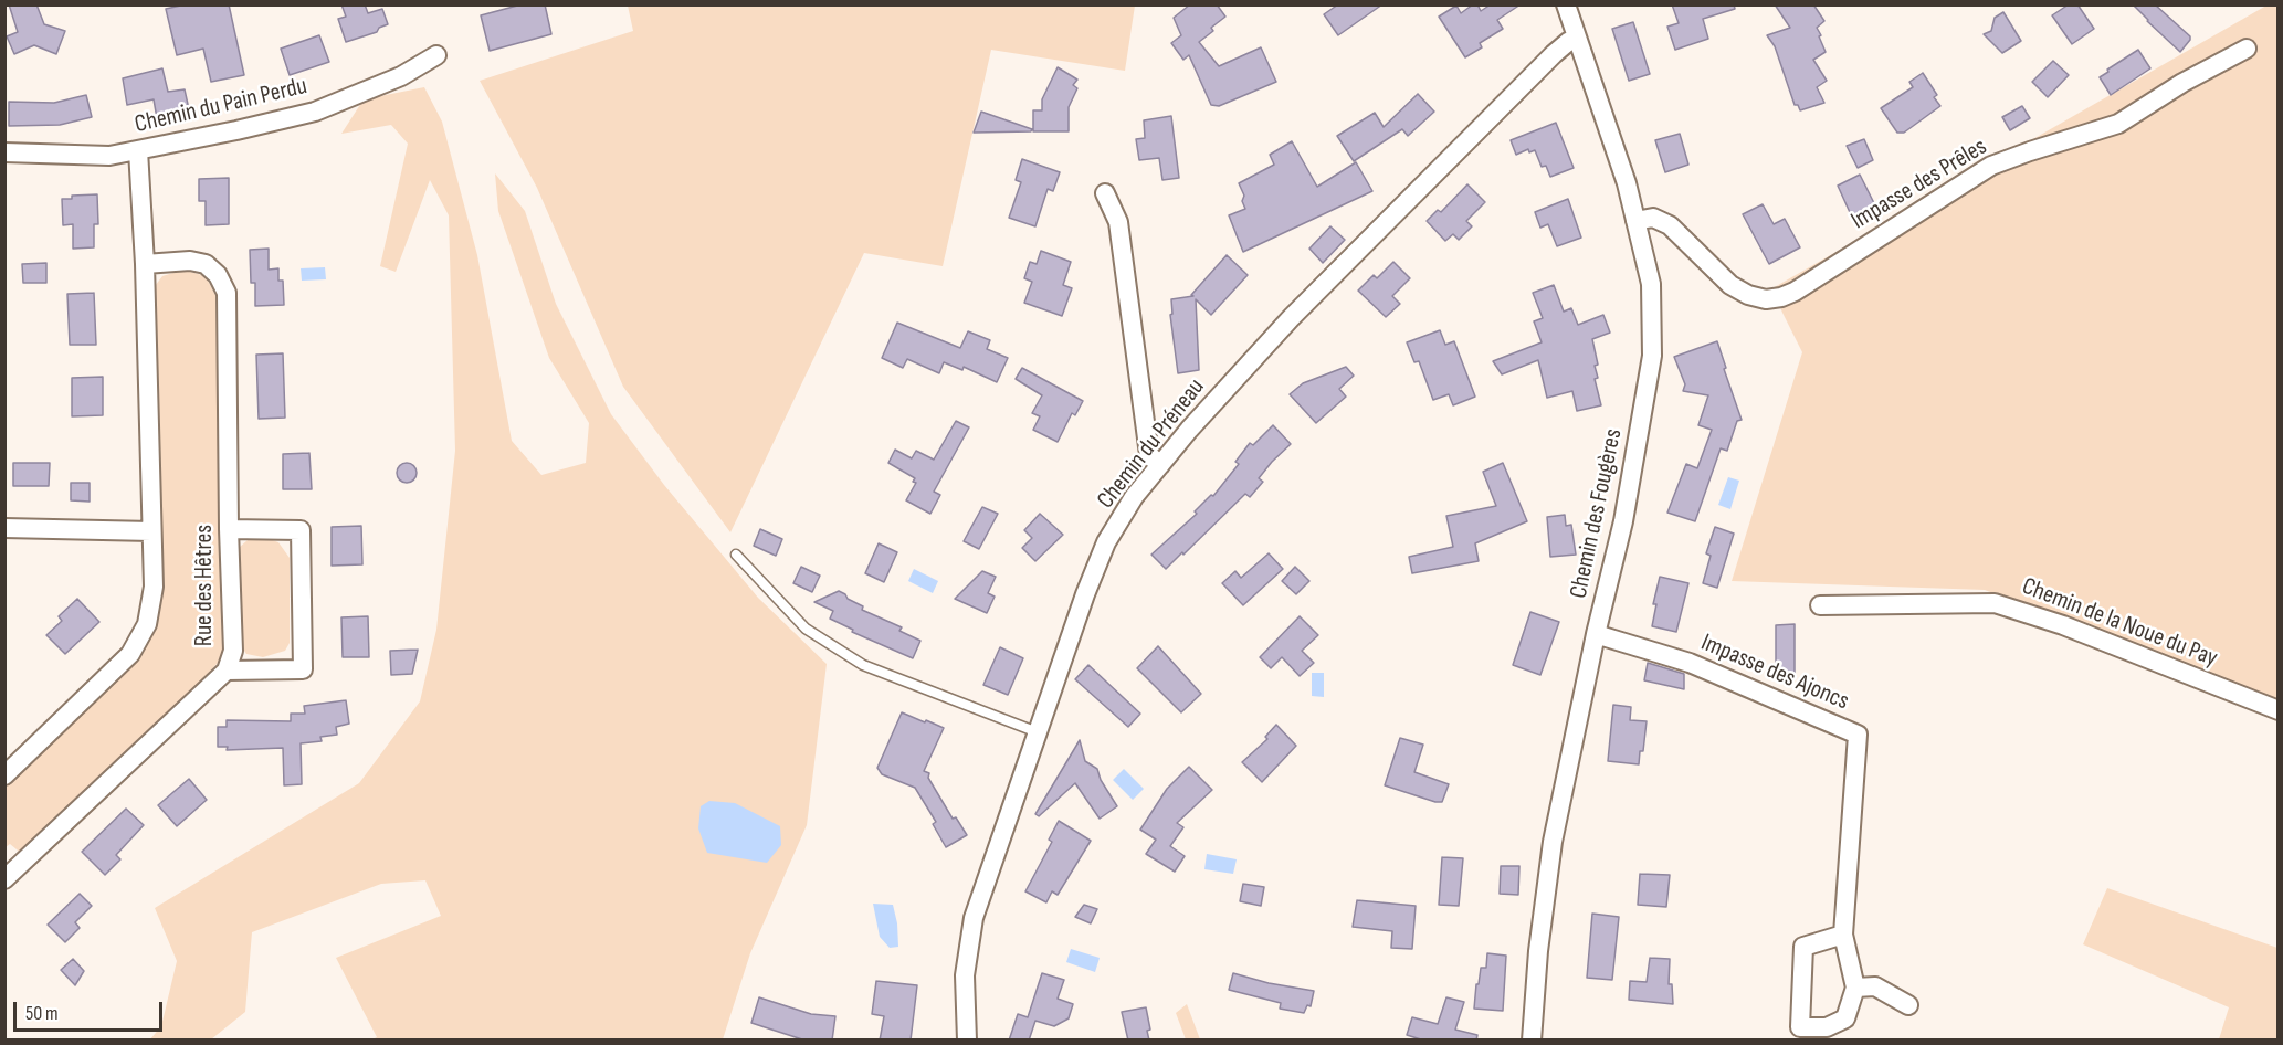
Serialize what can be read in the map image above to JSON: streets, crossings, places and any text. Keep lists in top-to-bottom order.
{
  "streets": {
    "street": [
      "Chemin du Pain Perdu",
      "Impasse des Prêles",
      "Chemin du Préneau",
      "Chemin des Fougères",
      "Rue des Hêtres",
      "Chemin de la Noue du Pay",
      "Impasse des Ajoncs"
    ]
  },
  "crossings": [
    ["Chemin du Pain Perdu", "Rue des Hêtres"],
    ["Impasse des Prêles", "Chemin des Fougères"],
    ["Chemin du Préneau", "Chemin des Fougères"],
    ["Chemin des Fougères", "Impasse des Ajoncs"]
  ],
  "scale_bar": "50 m"
}
